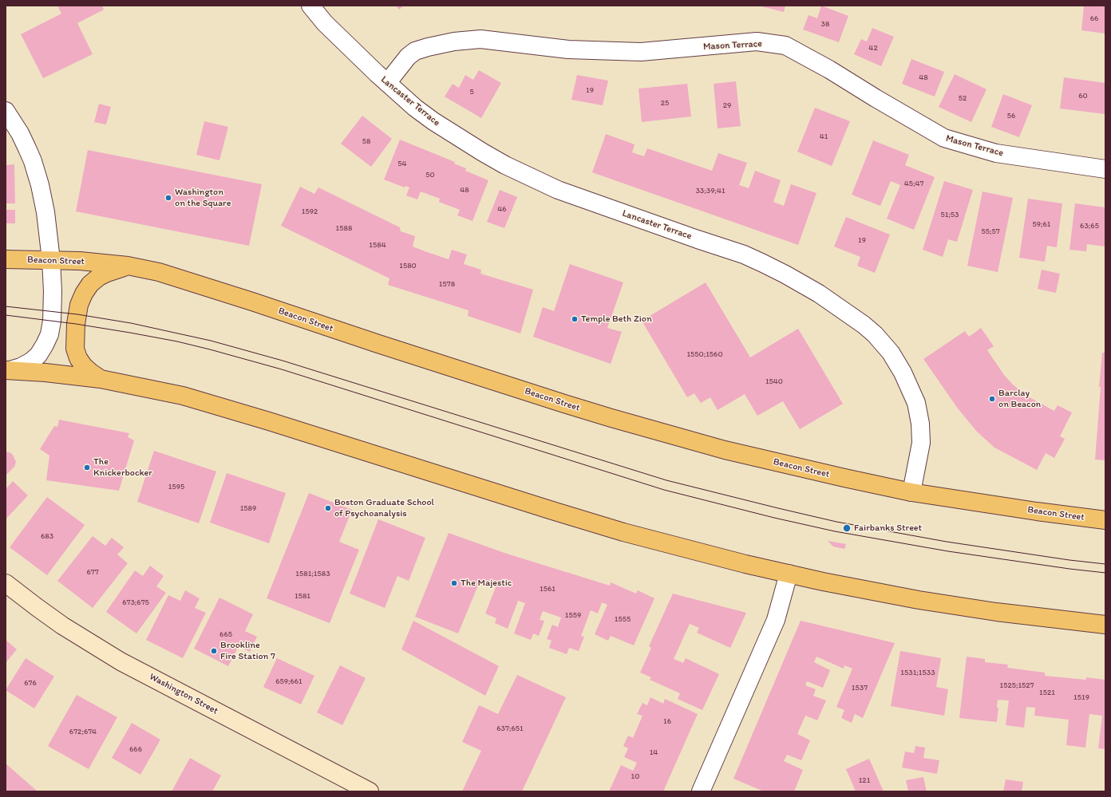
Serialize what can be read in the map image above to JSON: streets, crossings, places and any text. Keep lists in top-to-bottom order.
{
  "streets": {
    "main road": ["Beacon Street", "Washington Street"],
    "street": ["Mason Terrace", "Lancaster Terrace"]
  },
  "crossings": [
    ["Mason Terrace", "Lancaster Terrace"],
    ["Lancaster Terrace", "Beacon Street"]
  ],
  "places": [
    "Washington on the Square",
    "Temple Beth Zion",
    "Barclay on Beacon",
    "The Knickerbocker",
    "Boston Graduate School of Psychoanalysis",
    "Fairbanks Street",
    "The Majestic",
    "Brookline Fire Station 7"
  ],
  "house_numbers": [
    "66",
    "38",
    "42",
    "48",
    "19",
    "5",
    "60",
    "52",
    "25",
    "29",
    "56",
    "41",
    "58",
    "54",
    "50",
    "45;47",
    "48",
    "33;39;41",
    "46",
    "1592",
    "51;53",
    "59;61",
    "63;65",
    "1588",
    "55;57",
    "19",
    "1584",
    "1580",
    "1578",
    "1550;1560",
    "1540",
    "1595",
    "1589",
    "683",
    "677",
    "1581;1583",
    "1561",
    "1581",
    "673;675",
    "1559",
    "1555",
    "665",
    "1531;1533",
    "659;661",
    "676",
    "1525;1527",
    "1537",
    "1521",
    "1519",
    "16",
    "637;651",
    "672;674",
    "666",
    "14",
    "10",
    "121"
  ]
}
